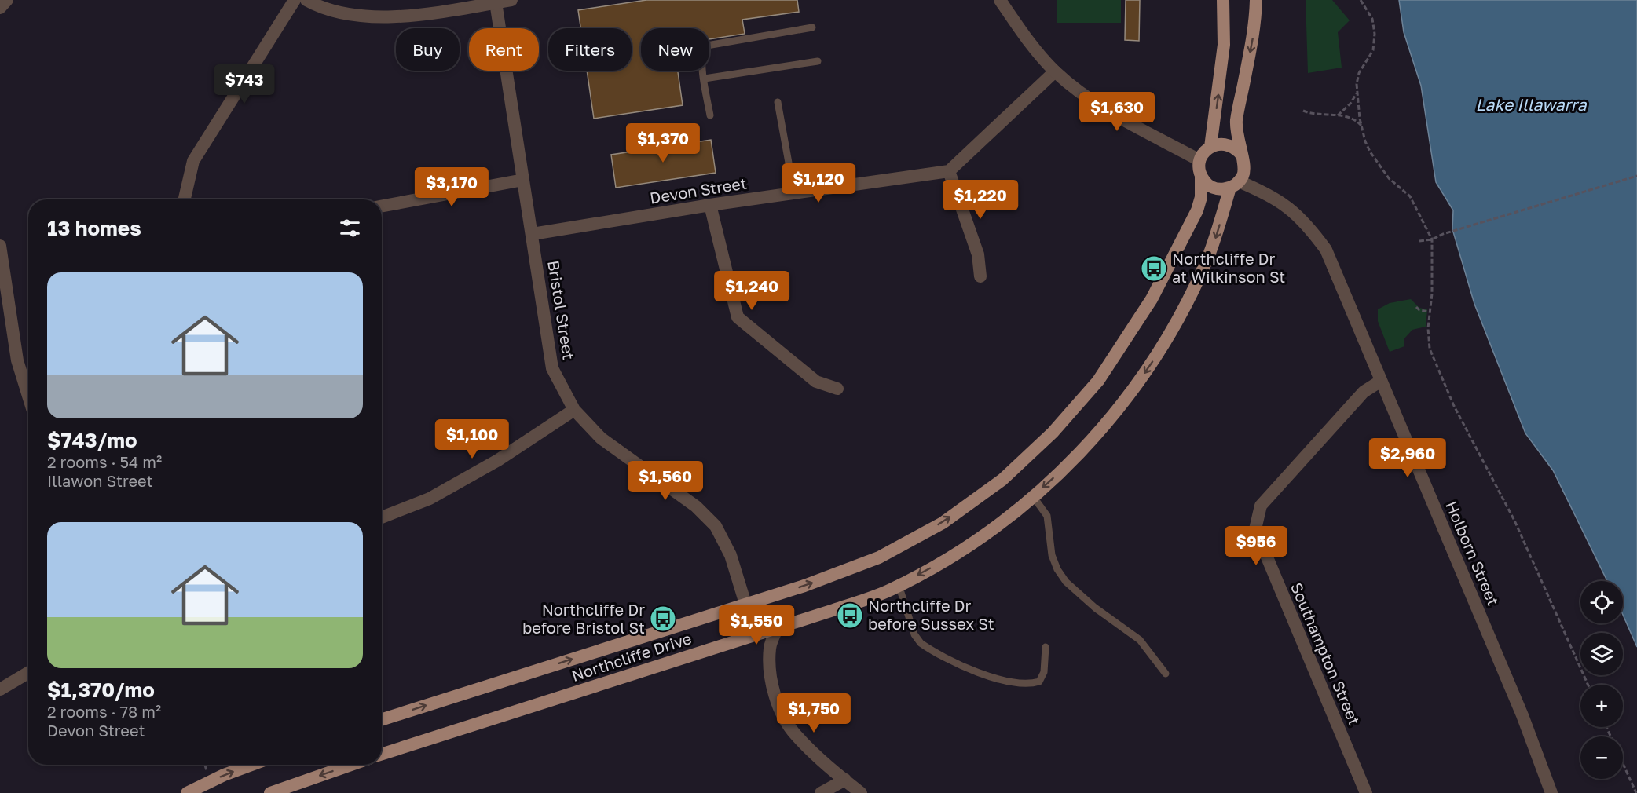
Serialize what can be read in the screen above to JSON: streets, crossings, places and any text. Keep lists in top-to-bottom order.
{
  "streets": {
    "main road": ["Northcliffe Drive"],
    "street": [
      "Devon Street",
      "Bristol Street",
      "Holborn Street",
      "Southampton Street"
    ]
  },
  "crossings": [
    ["Devon Street", "Bristol Street"],
    ["Bristol Street", "Northcliffe Drive"],
    ["Holborn Street", "Southampton Street"],
    ["Holborn Street", "Northcliffe Drive"]
  ],
  "water": ["Lake Illawarra"],
  "places": {
    "bus stop": ["Northcliffe Dr at Wilkinson St", "Northcliffe Dr before Sussex St", "Northcliffe Dr before Bristol St"]
  },
  "page": {
    "chip": [
      "Buy",
      "Rent",
      "Filters",
      "New"
    ],
    "price": [
      "$743",
      "$1,630",
      "$1,370",
      "$1,120",
      "$3,170",
      "$1,220",
      "$1,240",
      "$1,100",
      "$2,960",
      "$1,560",
      "$956",
      "$1,550",
      "$1,750"
    ],
    "heading": "13 homes",
    "list": [
      {
        "name": "$743/mo",
        "note": "2 rooms · 54 m² · Illawon Street"
      },
      {
        "name": "$1,370/mo",
        "note": "2 rooms · 78 m² · Devon Street"
      }
    ],
    "map_buttons": ["+", "−"]
  }
}
